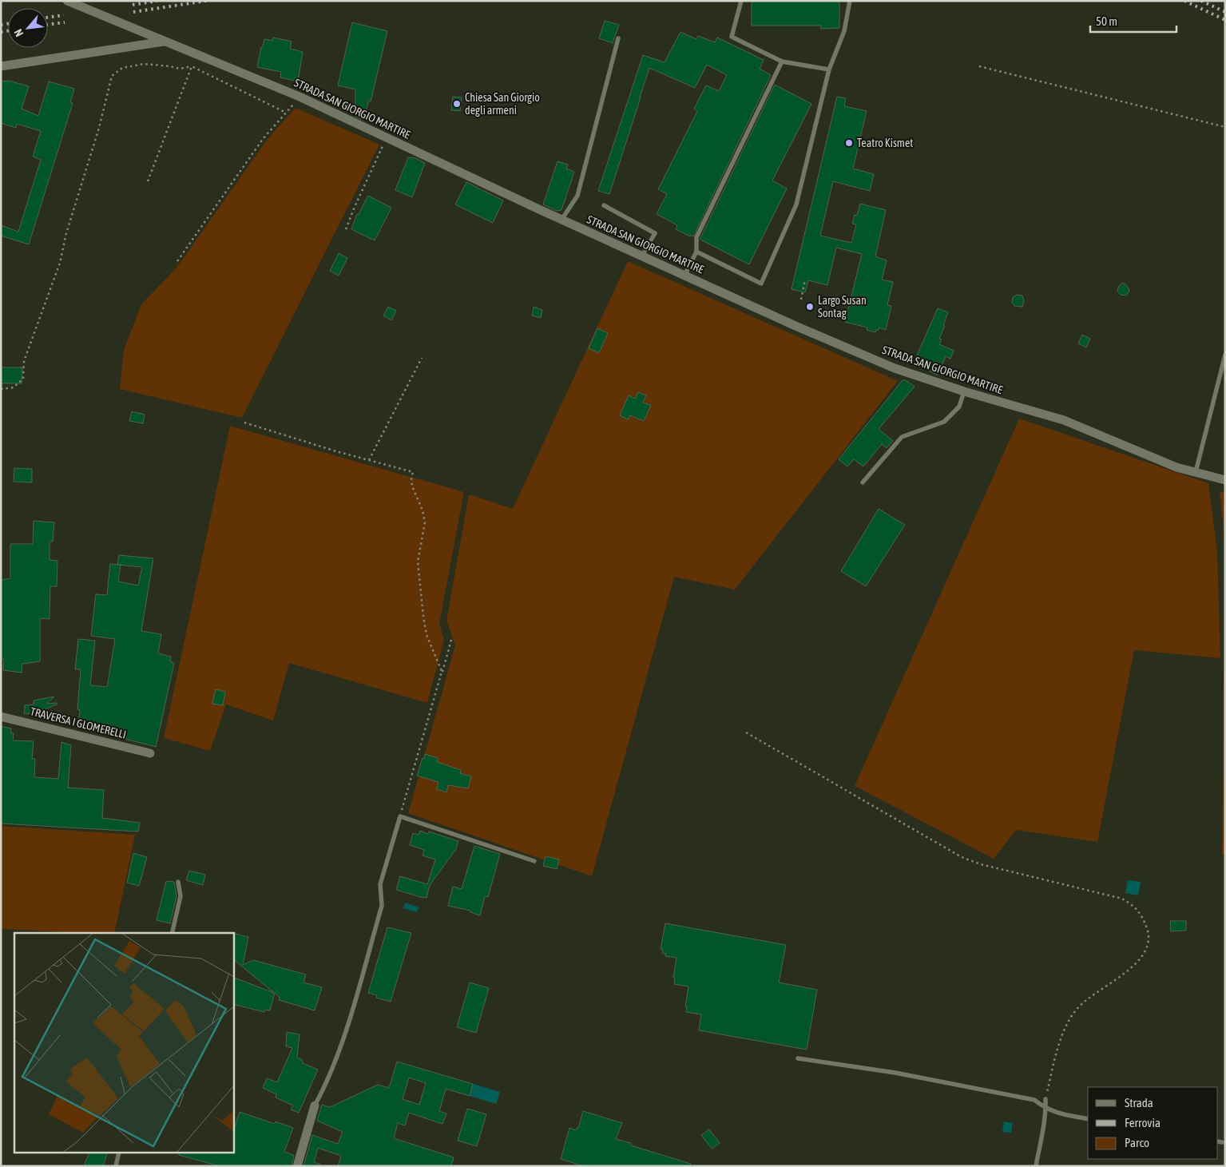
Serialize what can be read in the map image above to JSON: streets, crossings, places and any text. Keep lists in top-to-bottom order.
{
  "streets": {
    "street": ["STRADA SAN GIORGIO MARTIRE", "TRAVERSA I GLOMERELLI"]
  },
  "places": ["Chiesa San Giorgio degli armeni", "Teatro Kismet", "Largo Susan Sontag"],
  "legend": ["Strada", "Ferrovia", "Parco"],
  "scale_bar": "50 m",
  "north": "bottom left"
}
